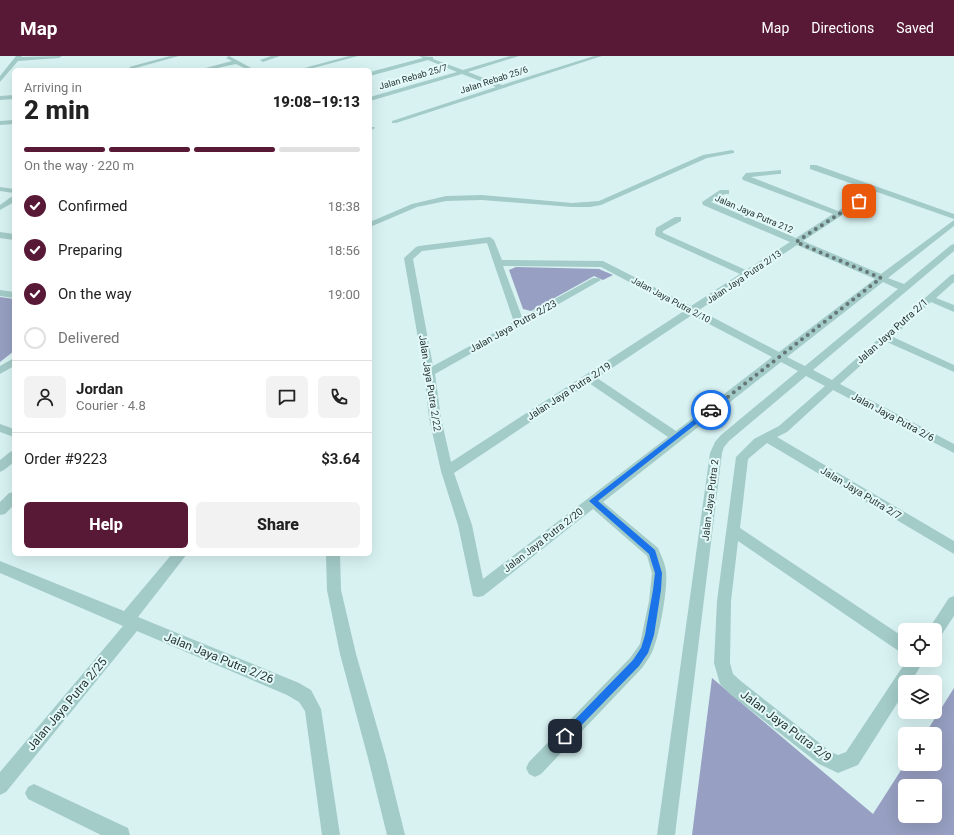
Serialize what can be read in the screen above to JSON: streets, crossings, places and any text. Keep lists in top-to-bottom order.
{
  "streets": {
    "street": [
      "Jalan Rebab 25/7",
      "Jalan Rebab 25/6",
      "Jalan Jaya Putra 212",
      "Jalan Jaya Putra 2/13",
      "Jalan Jaya Putra 2/10",
      "Jalan Jaya Putra 2/23",
      "Jalan Jaya Putra 2/1",
      "Jalan Jaya Putra 2/22",
      "Jalan Jaya Putra 2/19",
      "Jalan Jaya Putra 2/6",
      "Jalan Jaya Putra 2/7",
      "Jalan Jaya Putra 2",
      "Jalan Jaya Putra 2/20",
      "Jalan Jaya Putra 2/26",
      "Jalan Jaya Putra 2/25",
      "Jalan Jaya Putra 2/9"
    ]
  },
  "crossings": [
    ["Jalan Jaya Putra 212", "Jalan Jaya Putra 2/13"],
    ["Jalan Jaya Putra 212", "Jalan Jaya Putra 2"],
    ["Jalan Jaya Putra 212", "Jalan Jaya Putra 2/20"],
    ["Jalan Jaya Putra 2/13", "Jalan Jaya Putra 2/10"],
    ["Jalan Jaya Putra 2/13", "Jalan Jaya Putra 2/19"],
    ["Jalan Jaya Putra 2/10", "Jalan Jaya Putra 2/1"],
    ["Jalan Jaya Putra 2/10", "Jalan Jaya Putra 2/22"],
    ["Jalan Jaya Putra 2/10", "Jalan Jaya Putra 2/19"],
    ["Jalan Jaya Putra 2/10", "Jalan Jaya Putra 2/6"],
    ["Jalan Jaya Putra 2/10", "Jalan Jaya Putra 2"],
    ["Jalan Jaya Putra 2/10", "Jalan Jaya Putra 2/20"],
    ["Jalan Jaya Putra 2/23", "Jalan Jaya Putra 2/22"],
    ["Jalan Jaya Putra 2/1", "Jalan Jaya Putra 2/6"],
    ["Jalan Jaya Putra 2/1", "Jalan Jaya Putra 2/7"],
    ["Jalan Jaya Putra 2/1", "Jalan Jaya Putra 2/9"],
    ["Jalan Jaya Putra 2/22", "Jalan Jaya Putra 2/19"],
    ["Jalan Jaya Putra 2/22", "Jalan Jaya Putra 2/20"],
    ["Jalan Jaya Putra 2/26", "Jalan Jaya Putra 2/25"]
  ],
  "page": {
    "header": "Map",
    "nav": ["Map", "Directions", "Saved"],
    "heading": ["2 min", "Arriving in", "19:08–19:13"],
    "panel": [
      "Jordan",
      "Courier · 4.8",
      "Order #9223",
      "$3.64"
    ],
    "bar": "On the way · 220 m",
    "list": [
      ["Confirmed", "18:38"],
      ["Preparing", "18:56"],
      ["On the way", "19:00"],
      "Delivered"
    ],
    "buttons": ["Help", "Share"],
    "map_buttons": ["+", "−"]
  }
}
